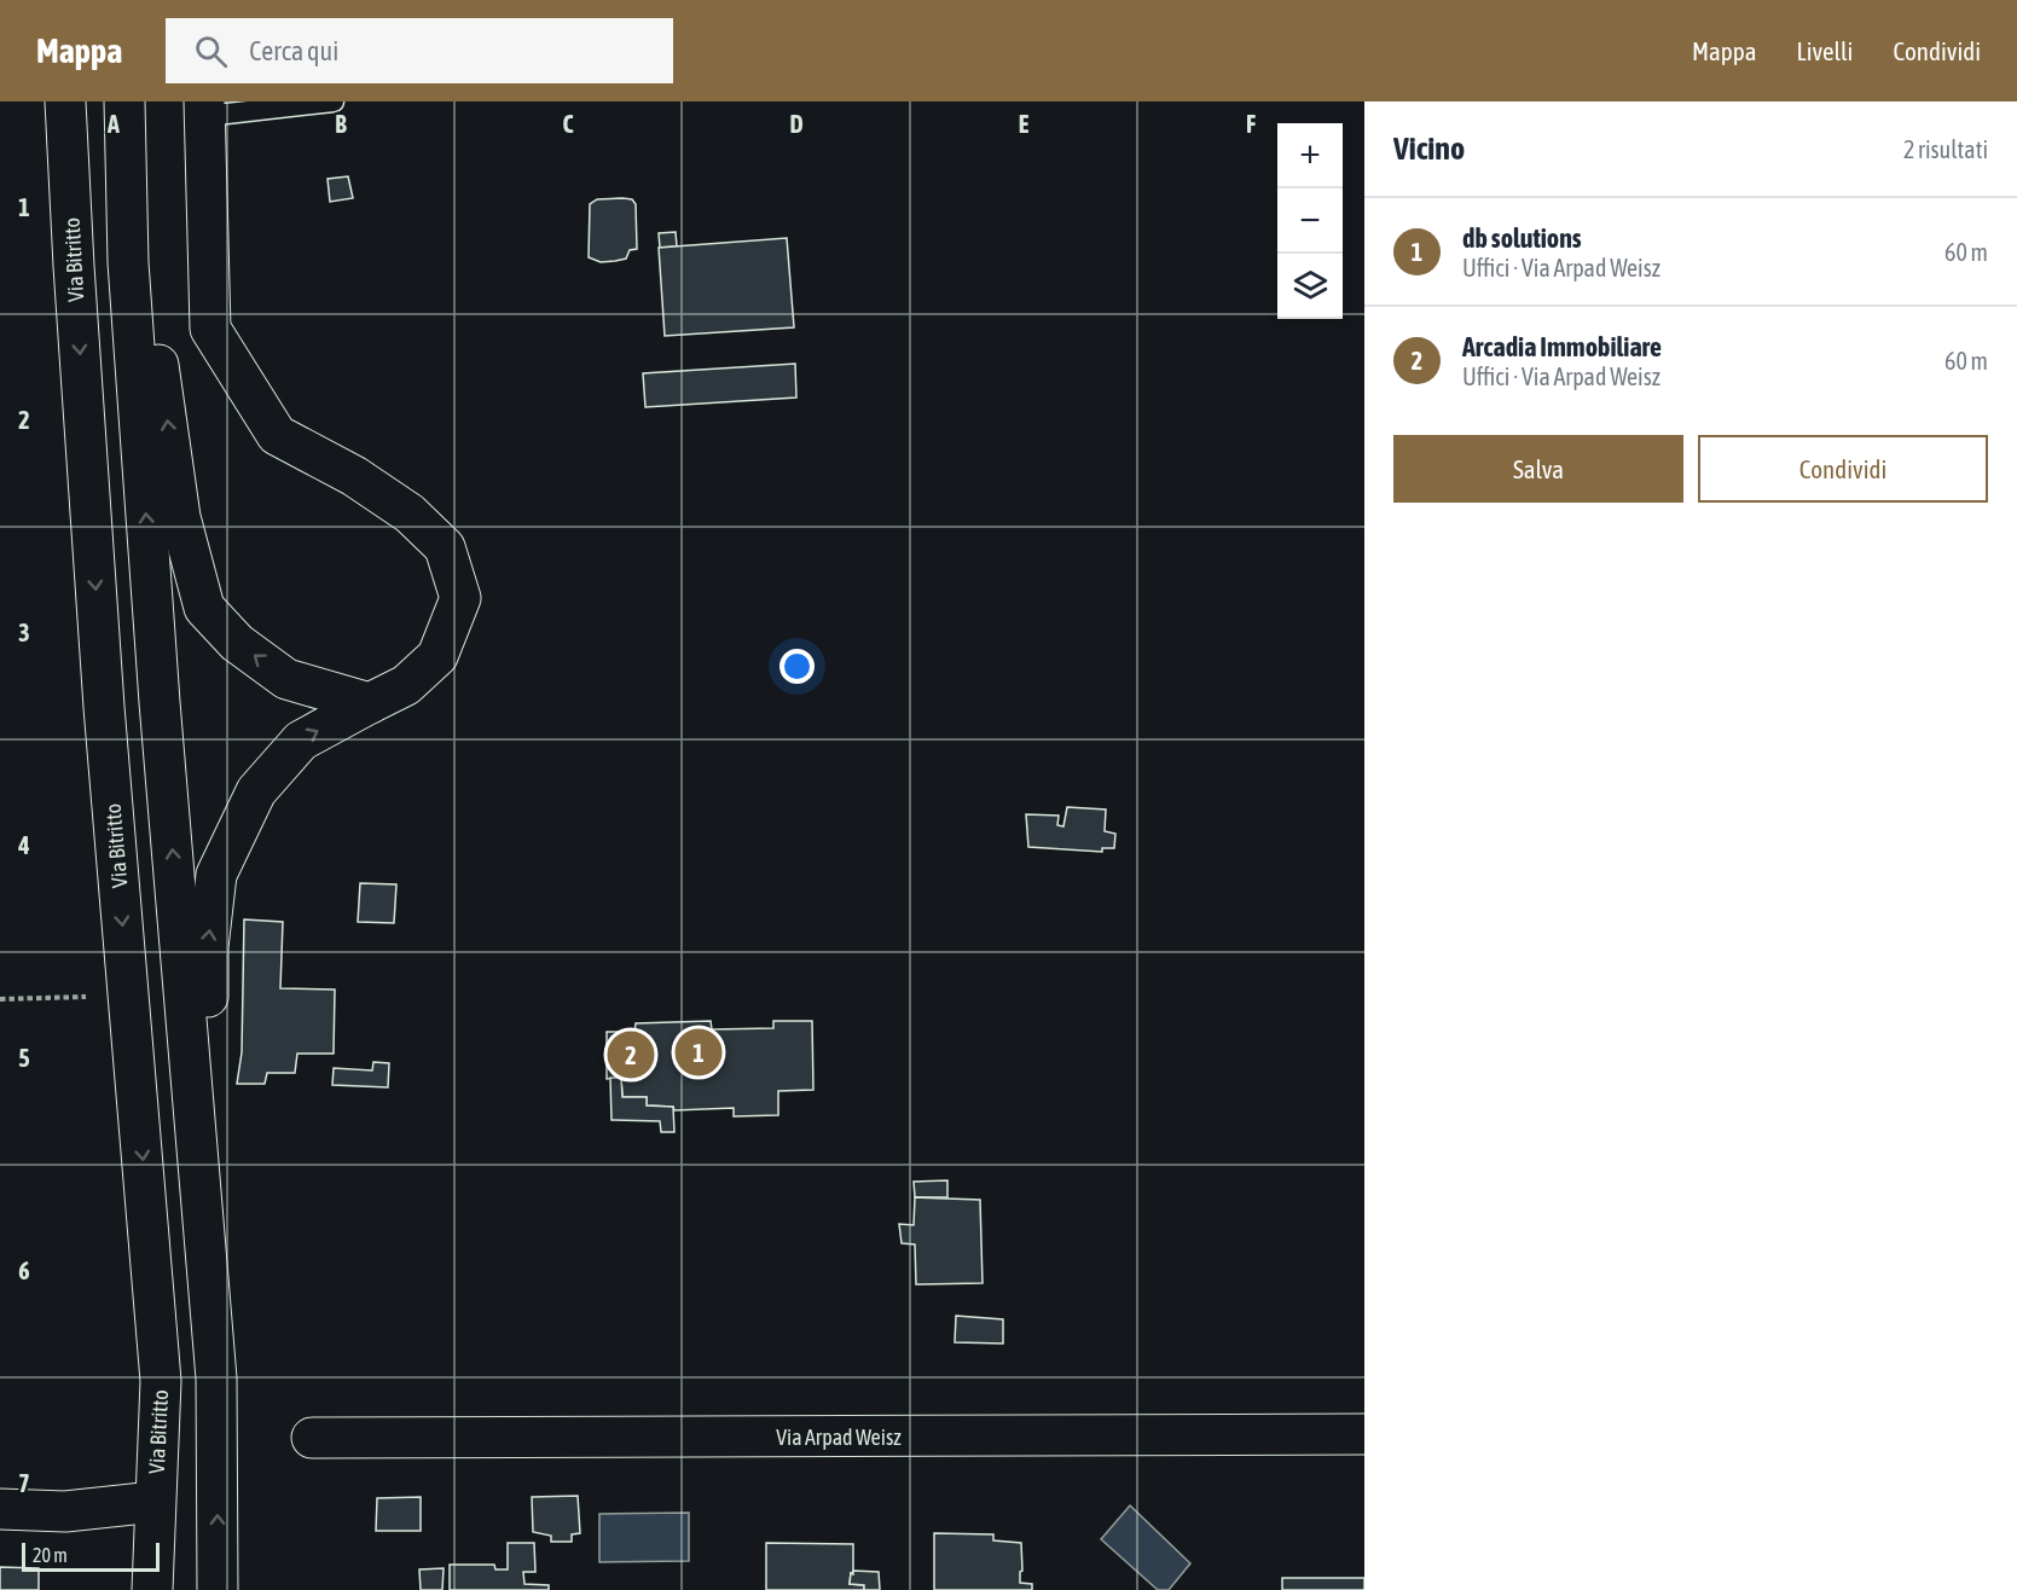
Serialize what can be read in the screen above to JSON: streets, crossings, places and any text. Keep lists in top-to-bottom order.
{
  "streets": {
    "main road": ["Via Bitritto", "Via Arpad Weisz"]
  },
  "scale_bar": "20 m",
  "page": {
    "header": "Mappa",
    "search": "Cerca qui",
    "nav": ["Mappa", "Livelli", "Condividi"],
    "heading": ["Vicino", "2 risultati"],
    "map_buttons": ["+", "−"],
    "list": [
      {
        "mark": "1",
        "name": "db solutions",
        "note": "Uffici · Via Arpad Weisz",
        "value": "60 m"
      },
      {
        "mark": "2",
        "name": "Arcadia Immobiliare",
        "note": "Uffici · Via Arpad Weisz",
        "value": "60 m"
      }
    ],
    "buttons": ["Salva", "Condividi"],
    "pins": ["1", "2"],
    "scale": "20 m"
  },
  "grid": {
    "columns": [
      "A",
      "B",
      "C",
      "D",
      "E",
      "F"
    ],
    "rows": [
      "1",
      "2",
      "3",
      "4",
      "5",
      "6",
      "7"
    ]
  }
}
